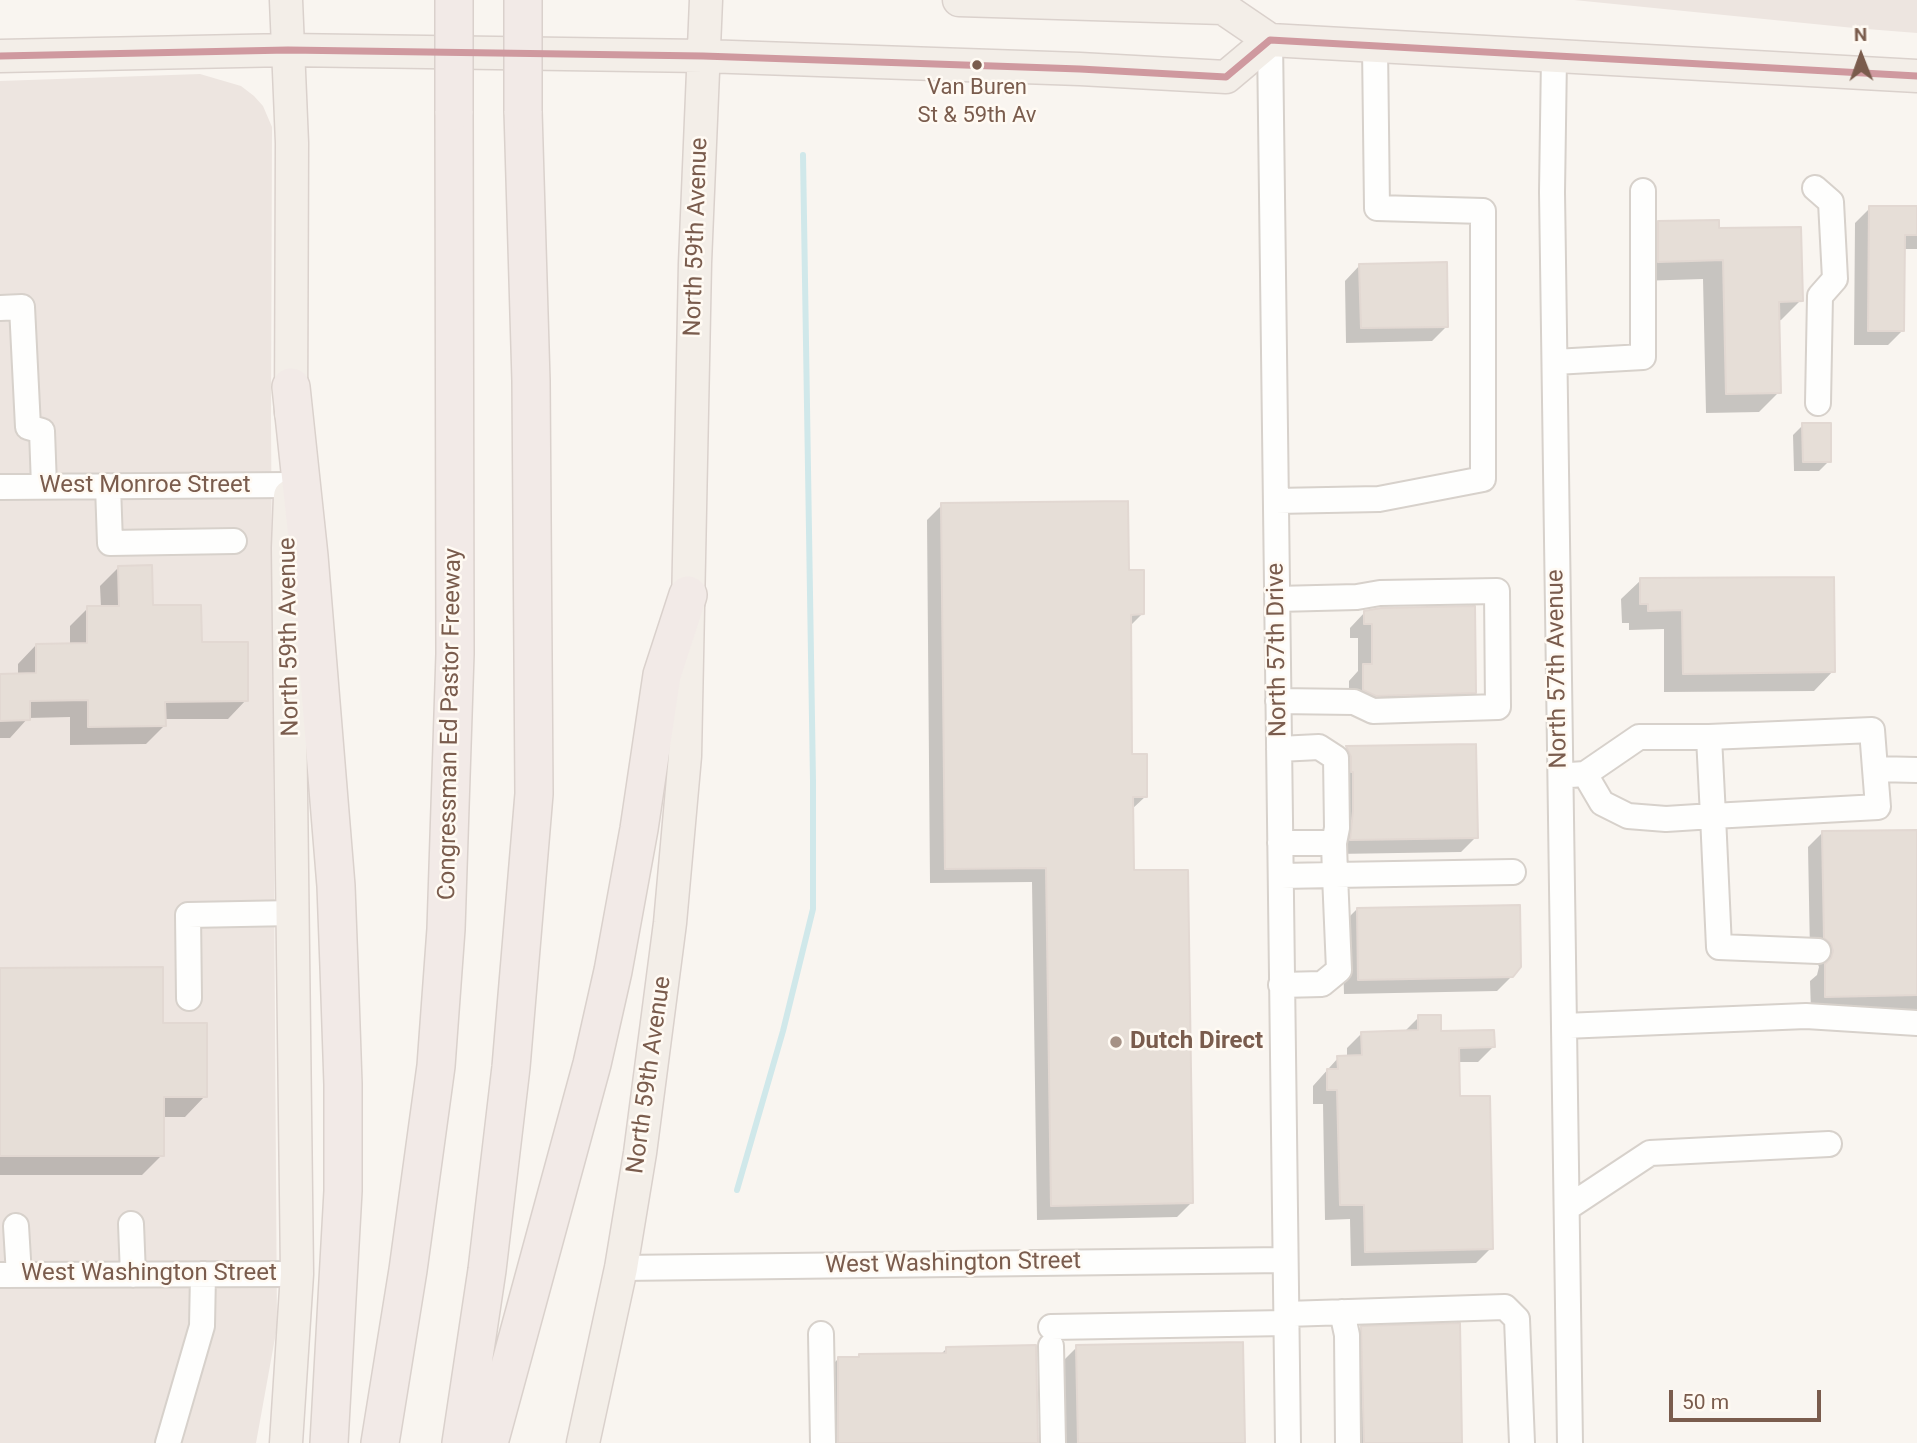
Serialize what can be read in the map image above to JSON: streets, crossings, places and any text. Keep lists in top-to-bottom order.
{
  "streets": {
    "highway": ["Congressman Ed Pastor Freeway"],
    "main road": ["North 59th Avenue"],
    "street": [
      "West Monroe Street",
      "North 57th Drive",
      "North 57th Avenue",
      "West Washington Street"
    ]
  },
  "crossings": [
    ["North 59th Avenue", "West Monroe Street"],
    ["North 59th Avenue", "West Washington Street"],
    ["North 57th Drive", "West Washington Street"]
  ],
  "places": ["Van Buren St & 59th Av", "Dutch Direct"],
  "scale_bar": "50 m",
  "north": "top"
}
